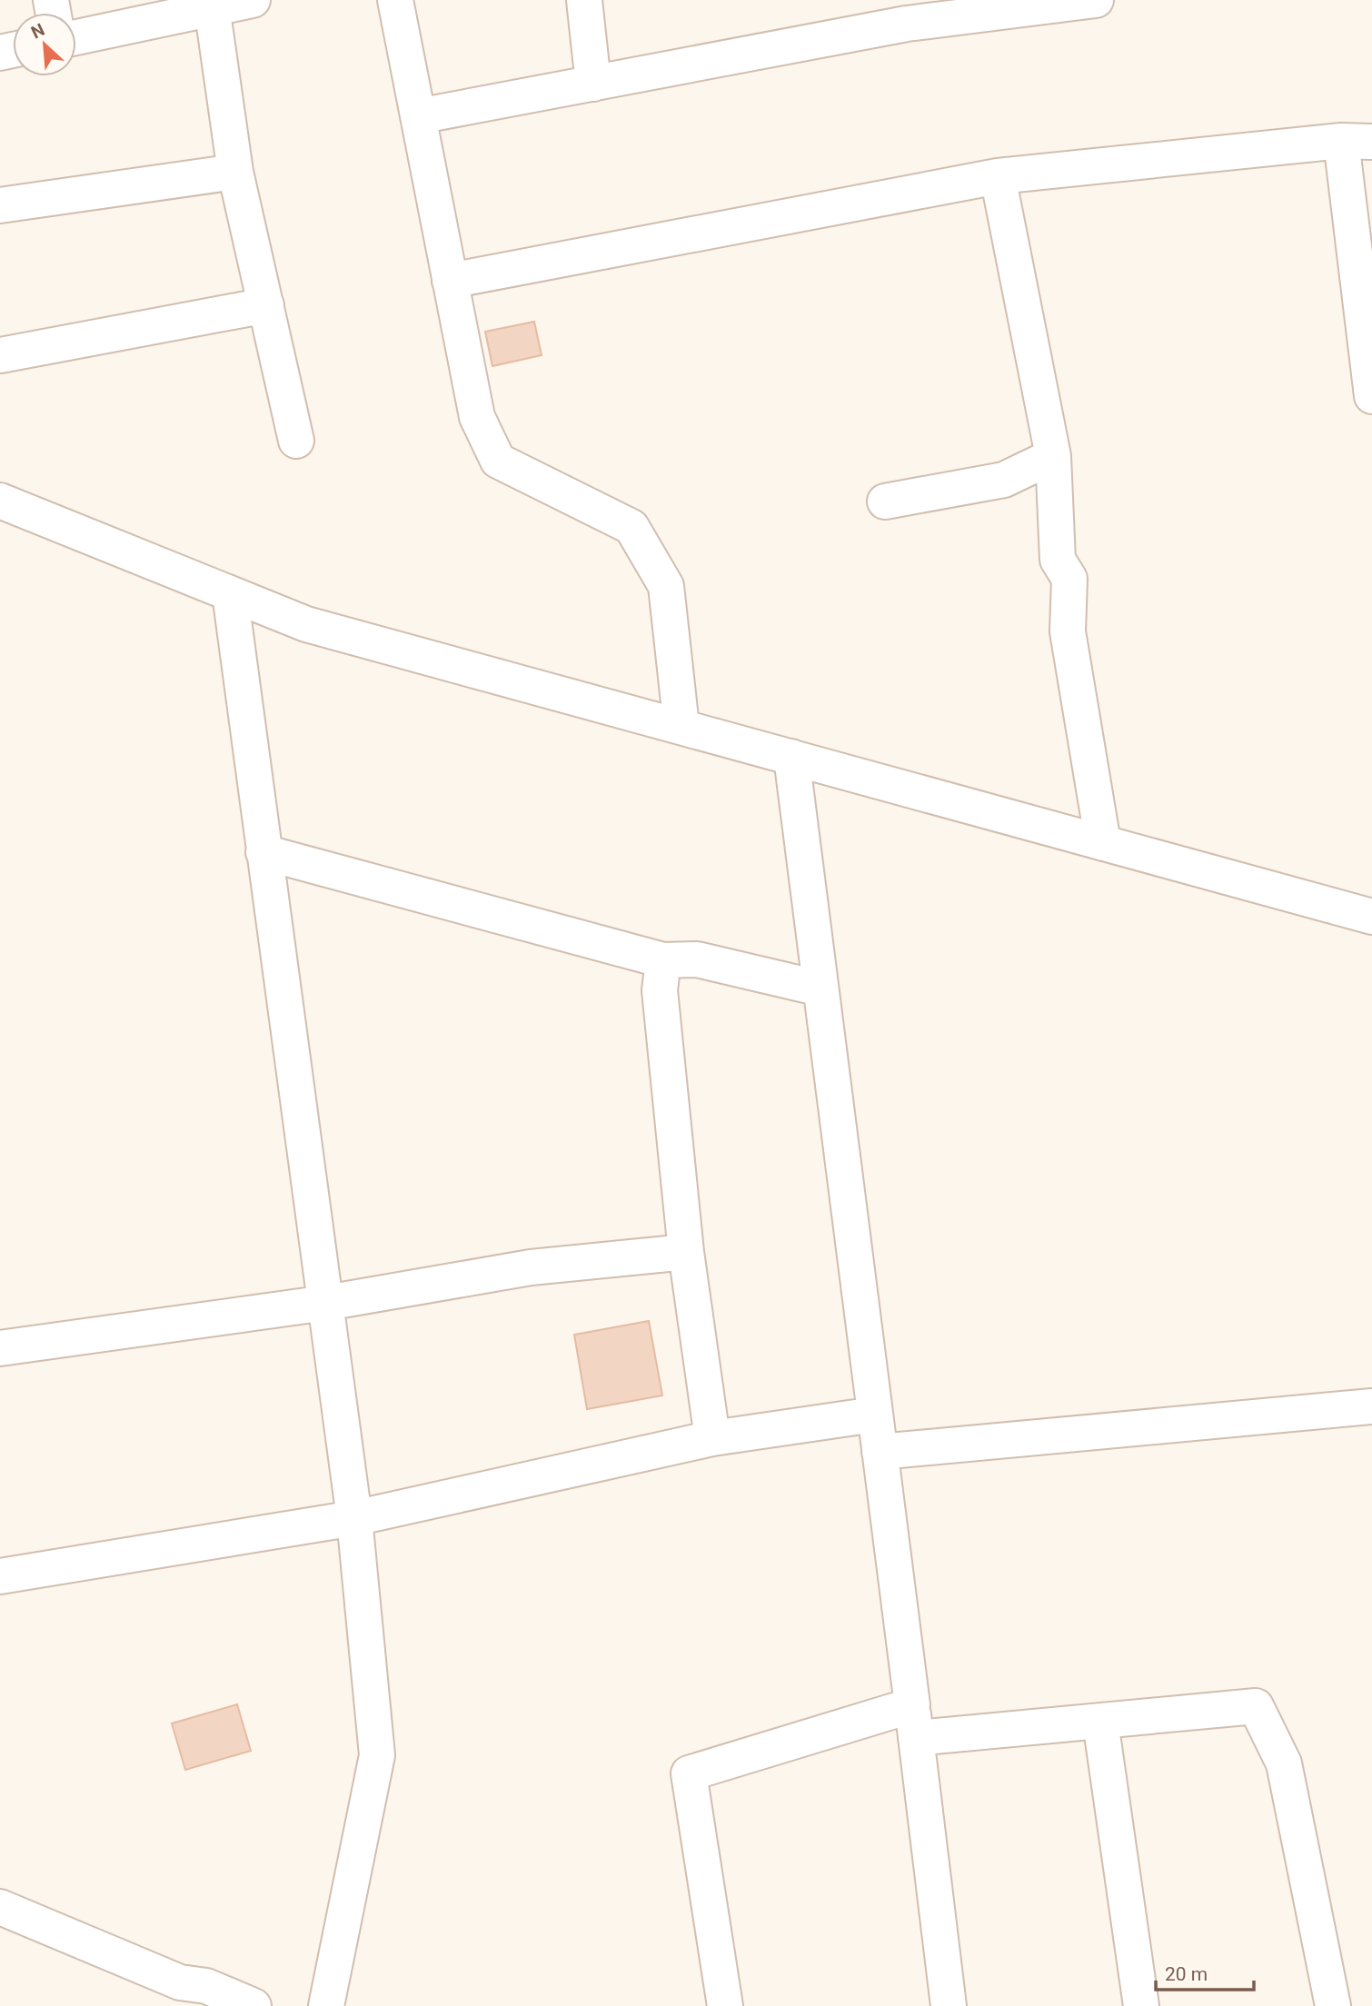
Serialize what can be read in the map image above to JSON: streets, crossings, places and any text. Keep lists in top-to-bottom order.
{
  "scale_bar": "20 m",
  "north": "top left"
}
